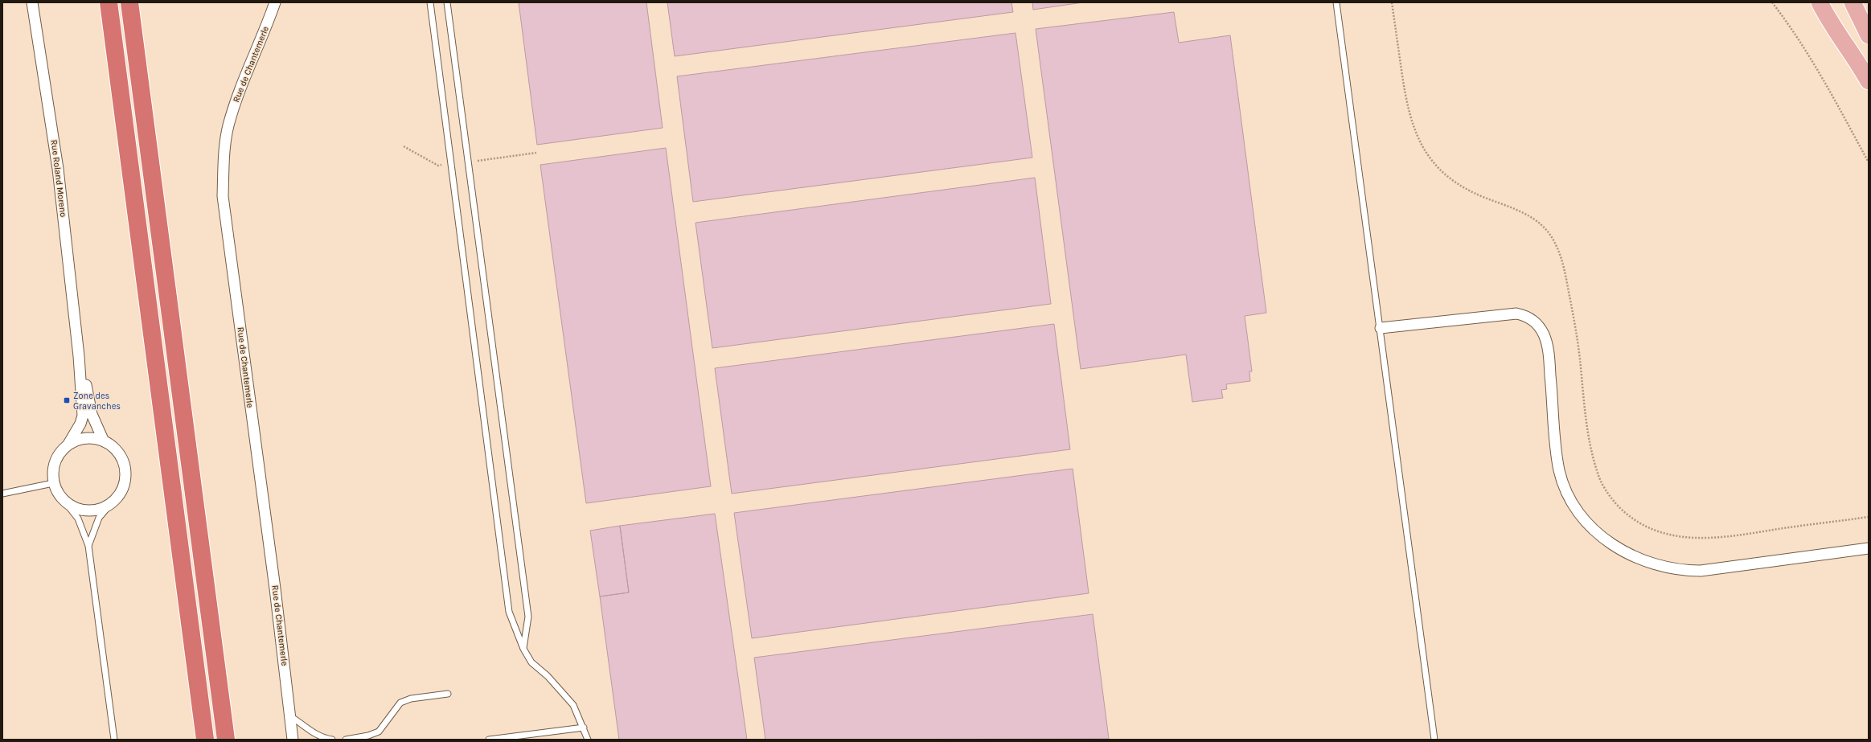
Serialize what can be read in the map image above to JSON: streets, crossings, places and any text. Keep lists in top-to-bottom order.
{
  "streets": {
    "street": ["Rue de Chantemerle", "Rue Roland Moreno"]
  },
  "places": {
    "transit": ["Zone des Gravanches"]
  }
}
